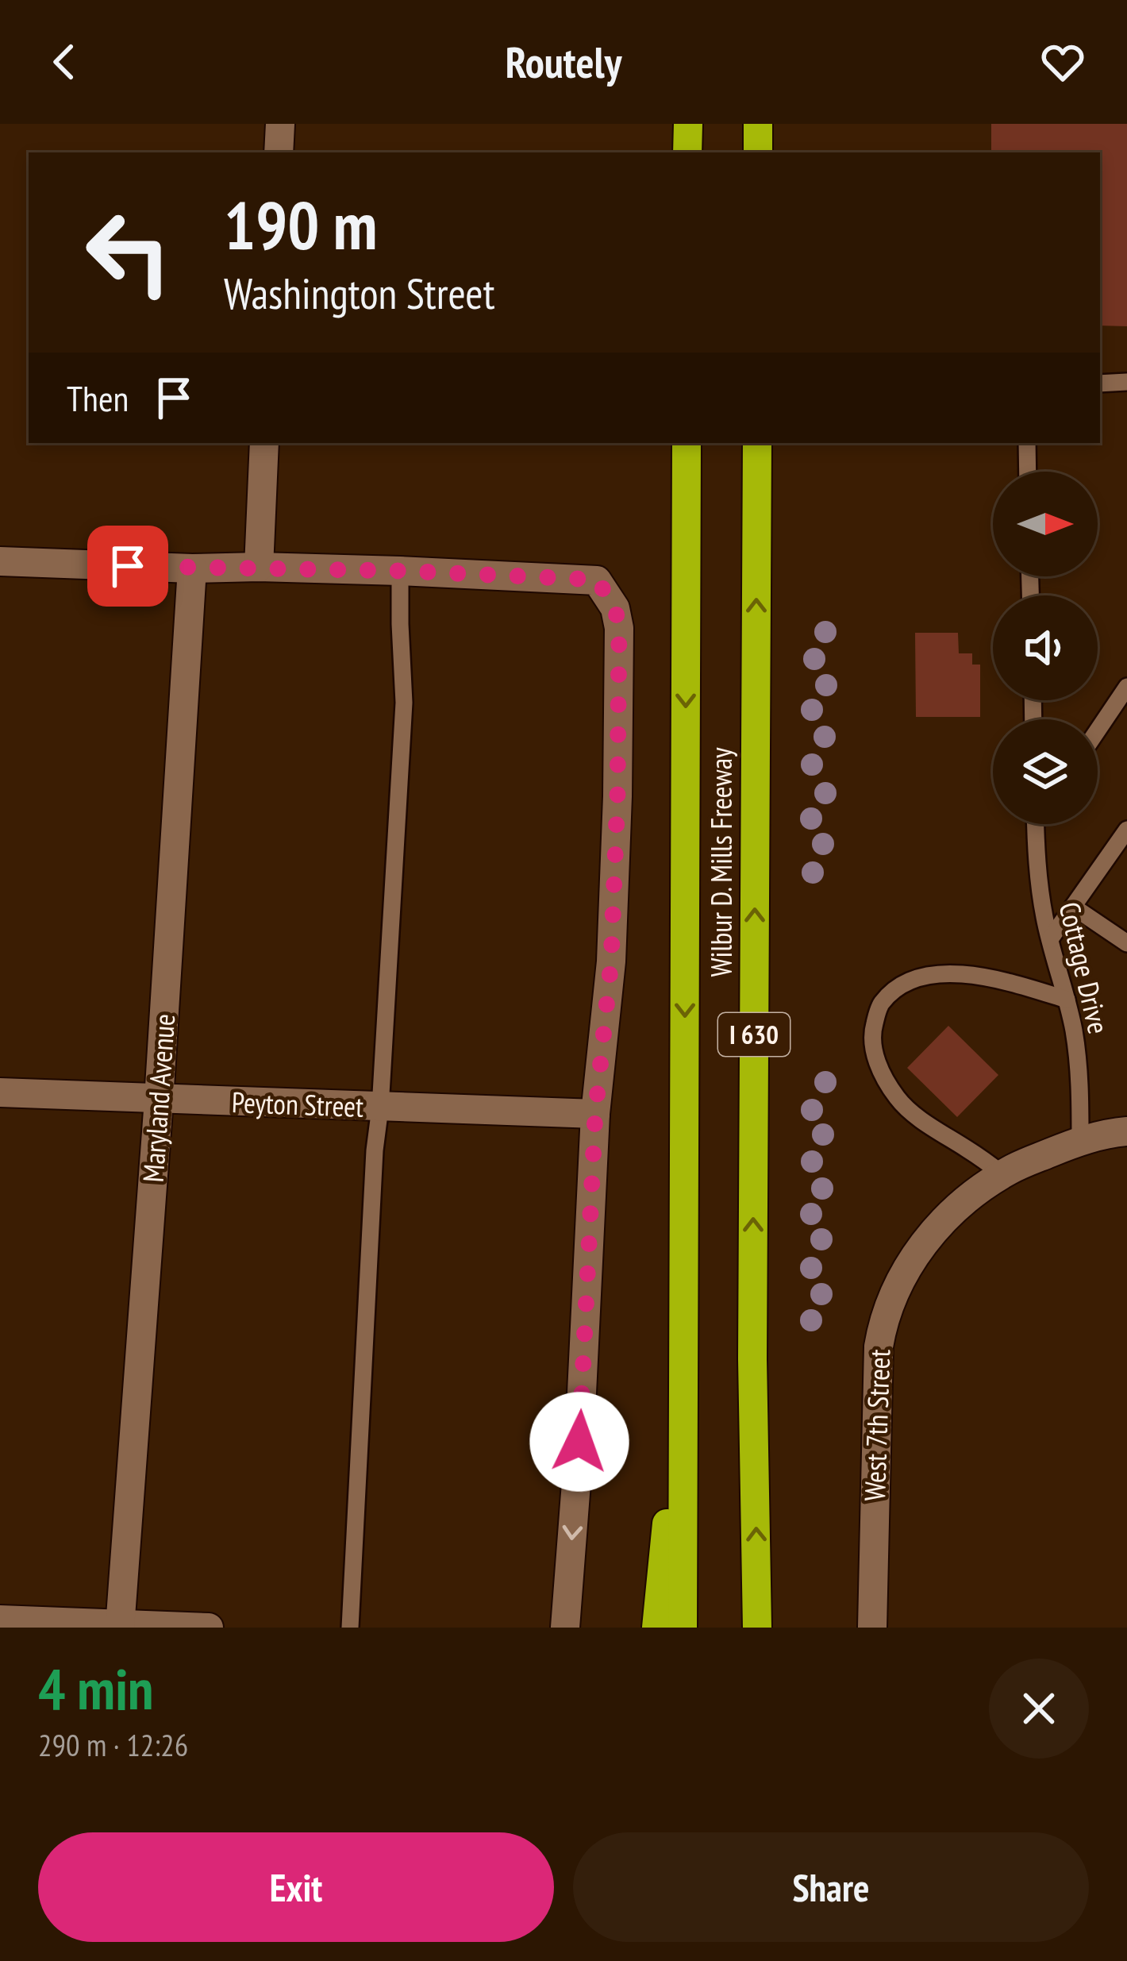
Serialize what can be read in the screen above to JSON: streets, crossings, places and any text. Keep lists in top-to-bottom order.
{
  "streets": {
    "highway": ["Wilbur D. Mills Freeway", "I 630"],
    "street": ["Maryland Avenue", "Peyton Street", "West 7th Street"],
    "lane": ["Cottage Drive"]
  },
  "crossings": [
    ["Cottage Drive", "West 7th Street"],
    ["Maryland Avenue", "Peyton Street"]
  ],
  "north": "right",
  "page": {
    "header": "Routely",
    "turn": ["190 m", "Washington Street"],
    "then": "Then",
    "heading": ["4 min", "290 m · 12:26"],
    "buttons": ["Exit", "Share"]
  }
}
